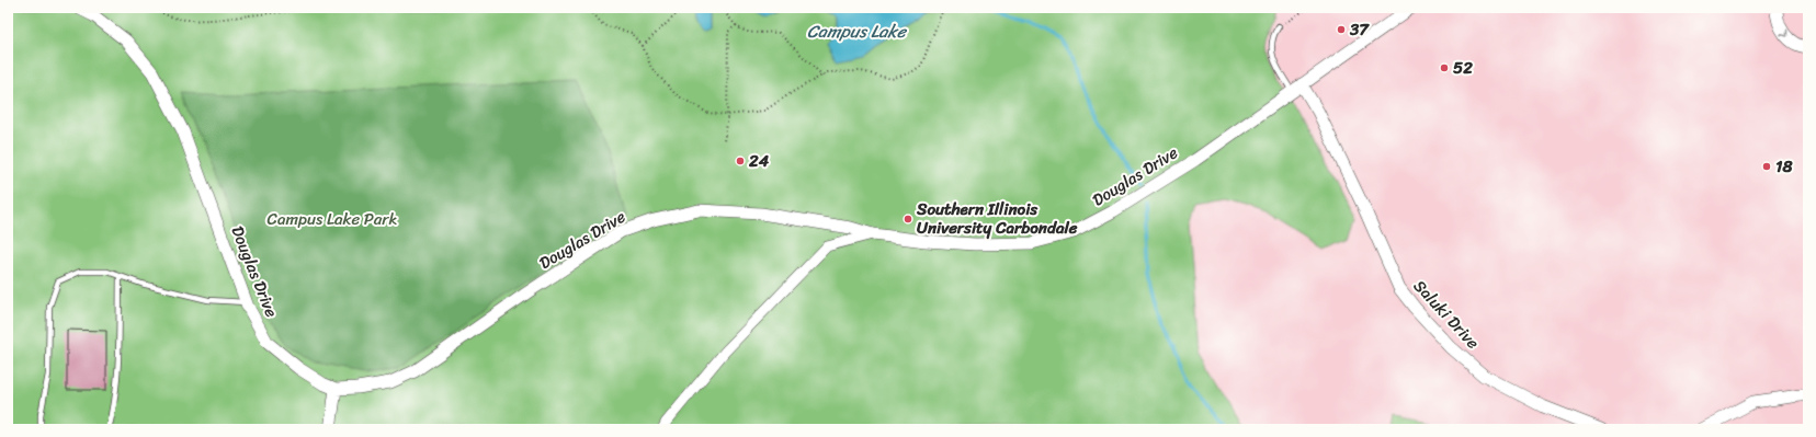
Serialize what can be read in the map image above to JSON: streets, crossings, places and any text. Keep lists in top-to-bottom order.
{
  "streets": {
    "street": ["Douglas Drive", "Saluki Drive"]
  },
  "crossings": [
    ["Douglas Drive", "Saluki Drive"]
  ],
  "water": ["Campus Lake"],
  "parks": ["Campus Lake Park"],
  "places": [
    "37",
    "52",
    "24",
    "18",
    "Southern Illinois University Carbondale"
  ]
}
